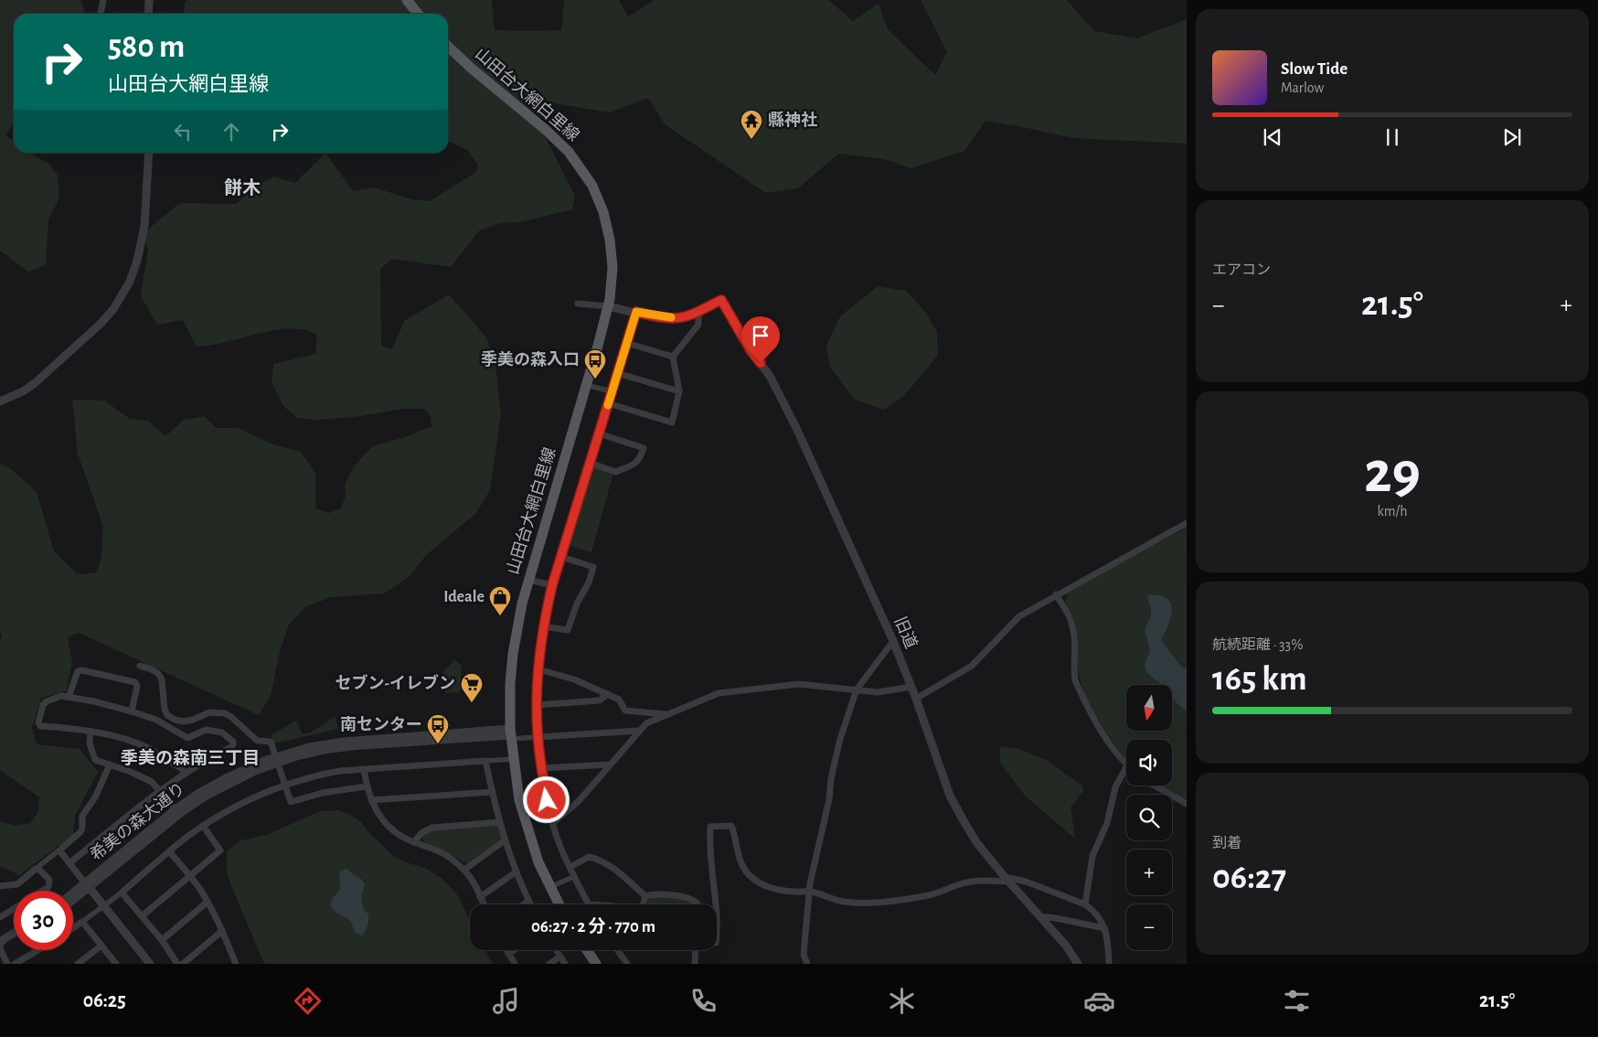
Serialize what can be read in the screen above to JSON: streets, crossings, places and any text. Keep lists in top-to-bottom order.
{
  "streets": {
    "main road": ["山田台大網白里線"],
    "street": ["旧道", "希美の森大通り"]
  },
  "crossings": [
    ["山田台大網白里線", "希美の森大通り"]
  ],
  "districts": ["餅木", "季美の森南三丁目"],
  "places": {
    "temple": ["縣神社"],
    "bus stop": ["季美の森入口", "南センター"],
    "shop": ["Ideale"],
    "supermarket": ["セブン-イレブン"]
  },
  "north": "bottom",
  "page": {
    "turn": ["580 m", "山田台大網白里線"],
    "song": ["Slow Tide", "Marlow"],
    "tile": [
      "エアコン",
      ["29", "km/h"],
      ["航続距離 · 33%", "165 km"],
      ["到着", "06:27"]
    ],
    "heat": ["−", "21.5°", "+"],
    "map_buttons": ["+", "−"],
    "limit": "30",
    "trip": "06:27 · 2 分 · 770 m",
    "tabs": ["06:25", "21.5°"]
  }
}
